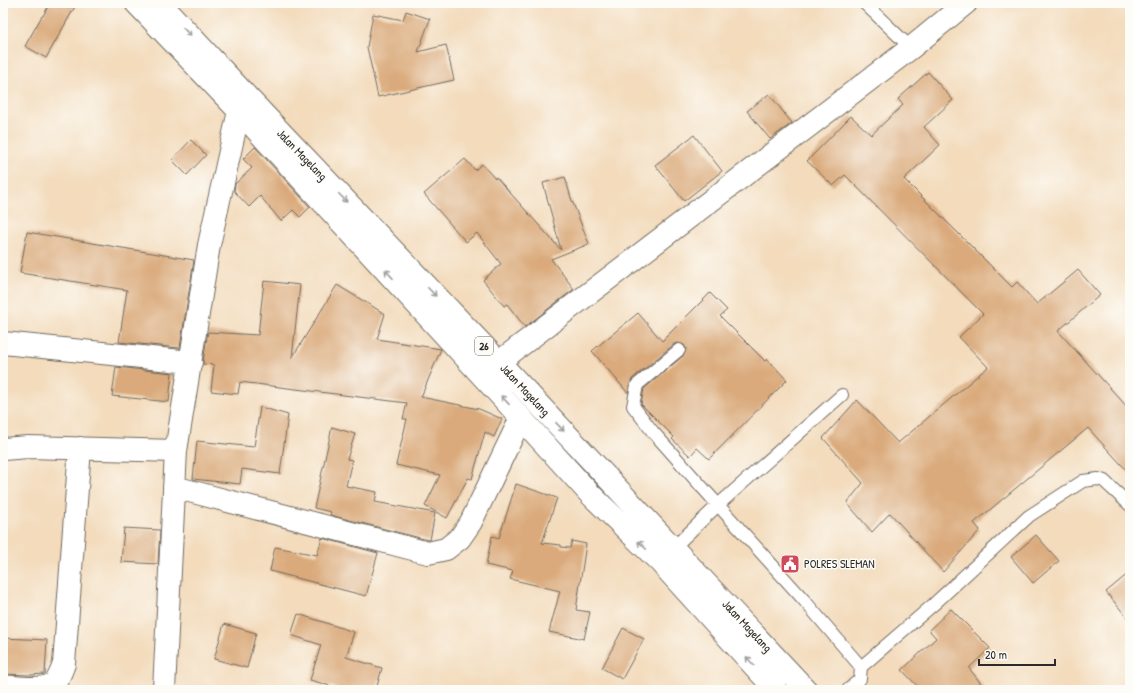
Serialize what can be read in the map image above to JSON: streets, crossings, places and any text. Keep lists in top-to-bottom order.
{
  "streets": {
    "main road": ["Jalan Magelang", "26"]
  },
  "places": {
    "public building": ["POLRES SLEMAN"]
  },
  "scale_bar": "20 m"
}
